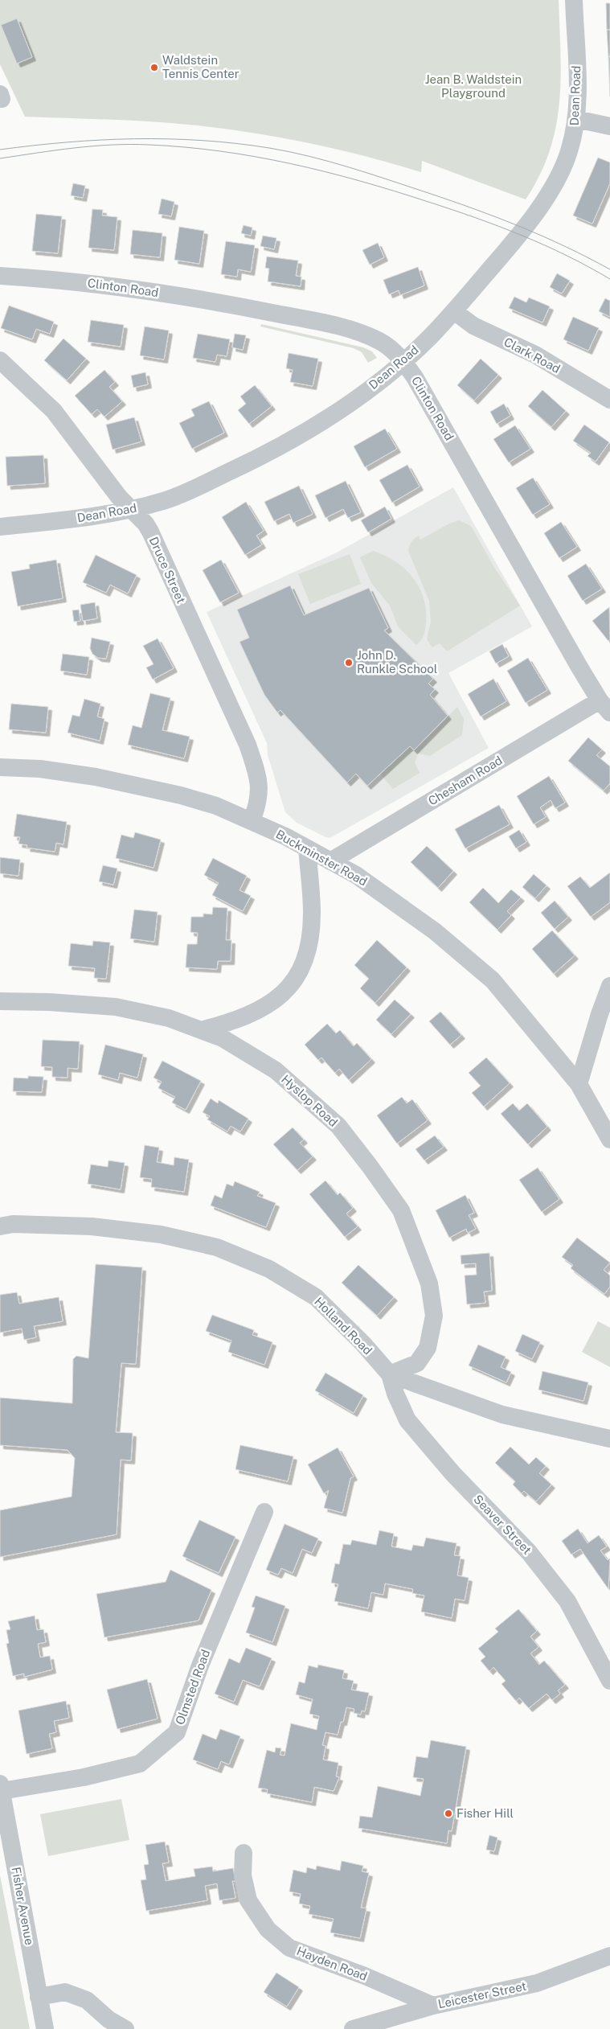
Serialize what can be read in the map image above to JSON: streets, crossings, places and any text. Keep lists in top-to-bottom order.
{
  "streets": {
    "street": [
      "Dean Road",
      "Clinton Road",
      "Clark Road",
      "Druce Street",
      "Chesham Road",
      "Buckminster Road",
      "Hyslop Road",
      "Holland Road",
      "Seaver Street",
      "Olmsted Road",
      "Fisher Avenue",
      "Hayden Road",
      "Leicester Street"
    ]
  },
  "crossings": [
    ["Dean Road", "Clinton Road"],
    ["Dean Road", "Clark Road"],
    ["Dean Road", "Druce Street"],
    ["Clinton Road", "Chesham Road"],
    ["Druce Street", "Buckminster Road"],
    ["Chesham Road", "Buckminster Road"],
    ["Hyslop Road", "Holland Road"],
    ["Hyslop Road", "Seaver Street"],
    ["Holland Road", "Seaver Street"],
    ["Olmsted Road", "Fisher Avenue"],
    ["Hayden Road", "Leicester Street"]
  ],
  "parks": ["Jean B. Waldstein Playground"],
  "places": ["Waldstein Tennis Center", "John D. Runkle School", "Fisher Hill"]
}
